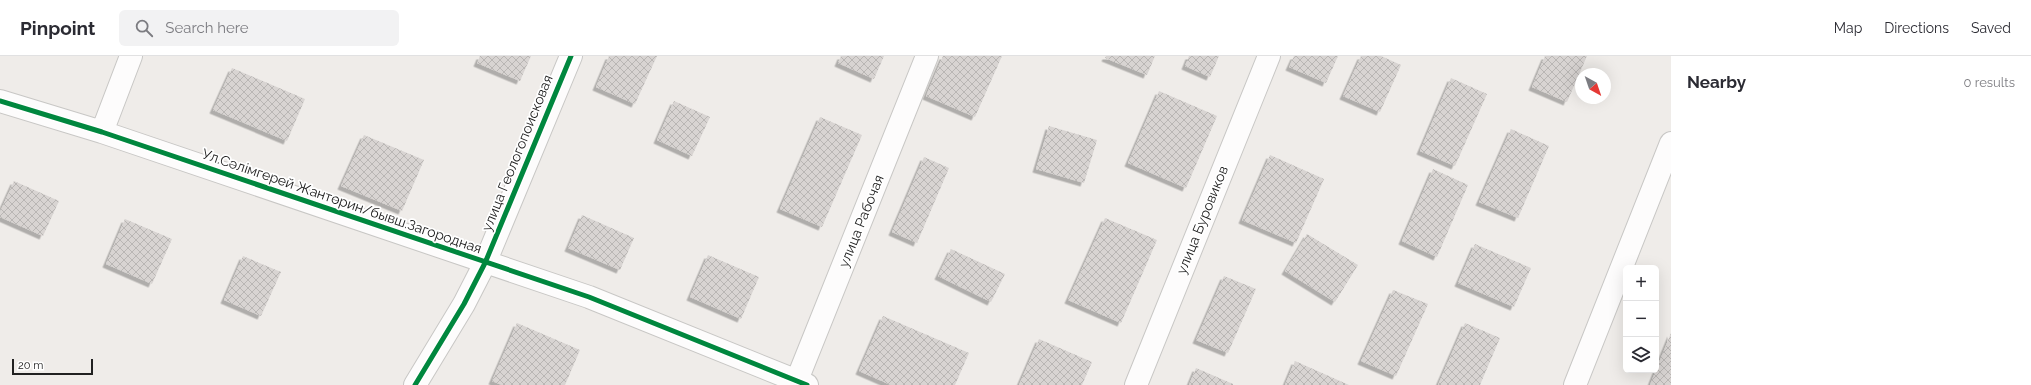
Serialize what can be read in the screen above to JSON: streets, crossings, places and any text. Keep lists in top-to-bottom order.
{
  "streets": {
    "street": [
      "улица Геологопоисковая",
      "Ул.Сәлімгерей Жантөрин/бывш.Загородная",
      "улица Буровиков",
      "улица Рабочая"
    ]
  },
  "crossings": [
    ["улица Геологопоисковая", "Ул.Сәлімгерей Жантөрин/бывш.Загородная"],
    ["Ул.Сәлімгерей Жантөрин/бывш.Загородная", "улица Рабочая"]
  ],
  "scale_bar": "20 m",
  "north": "bottom right",
  "page": {
    "header": "Pinpoint",
    "search": "Search here",
    "nav": ["Map", "Directions", "Saved"],
    "heading": ["Nearby", "0 results"],
    "map_buttons": ["+", "−"],
    "scale": "20 m"
  }
}
